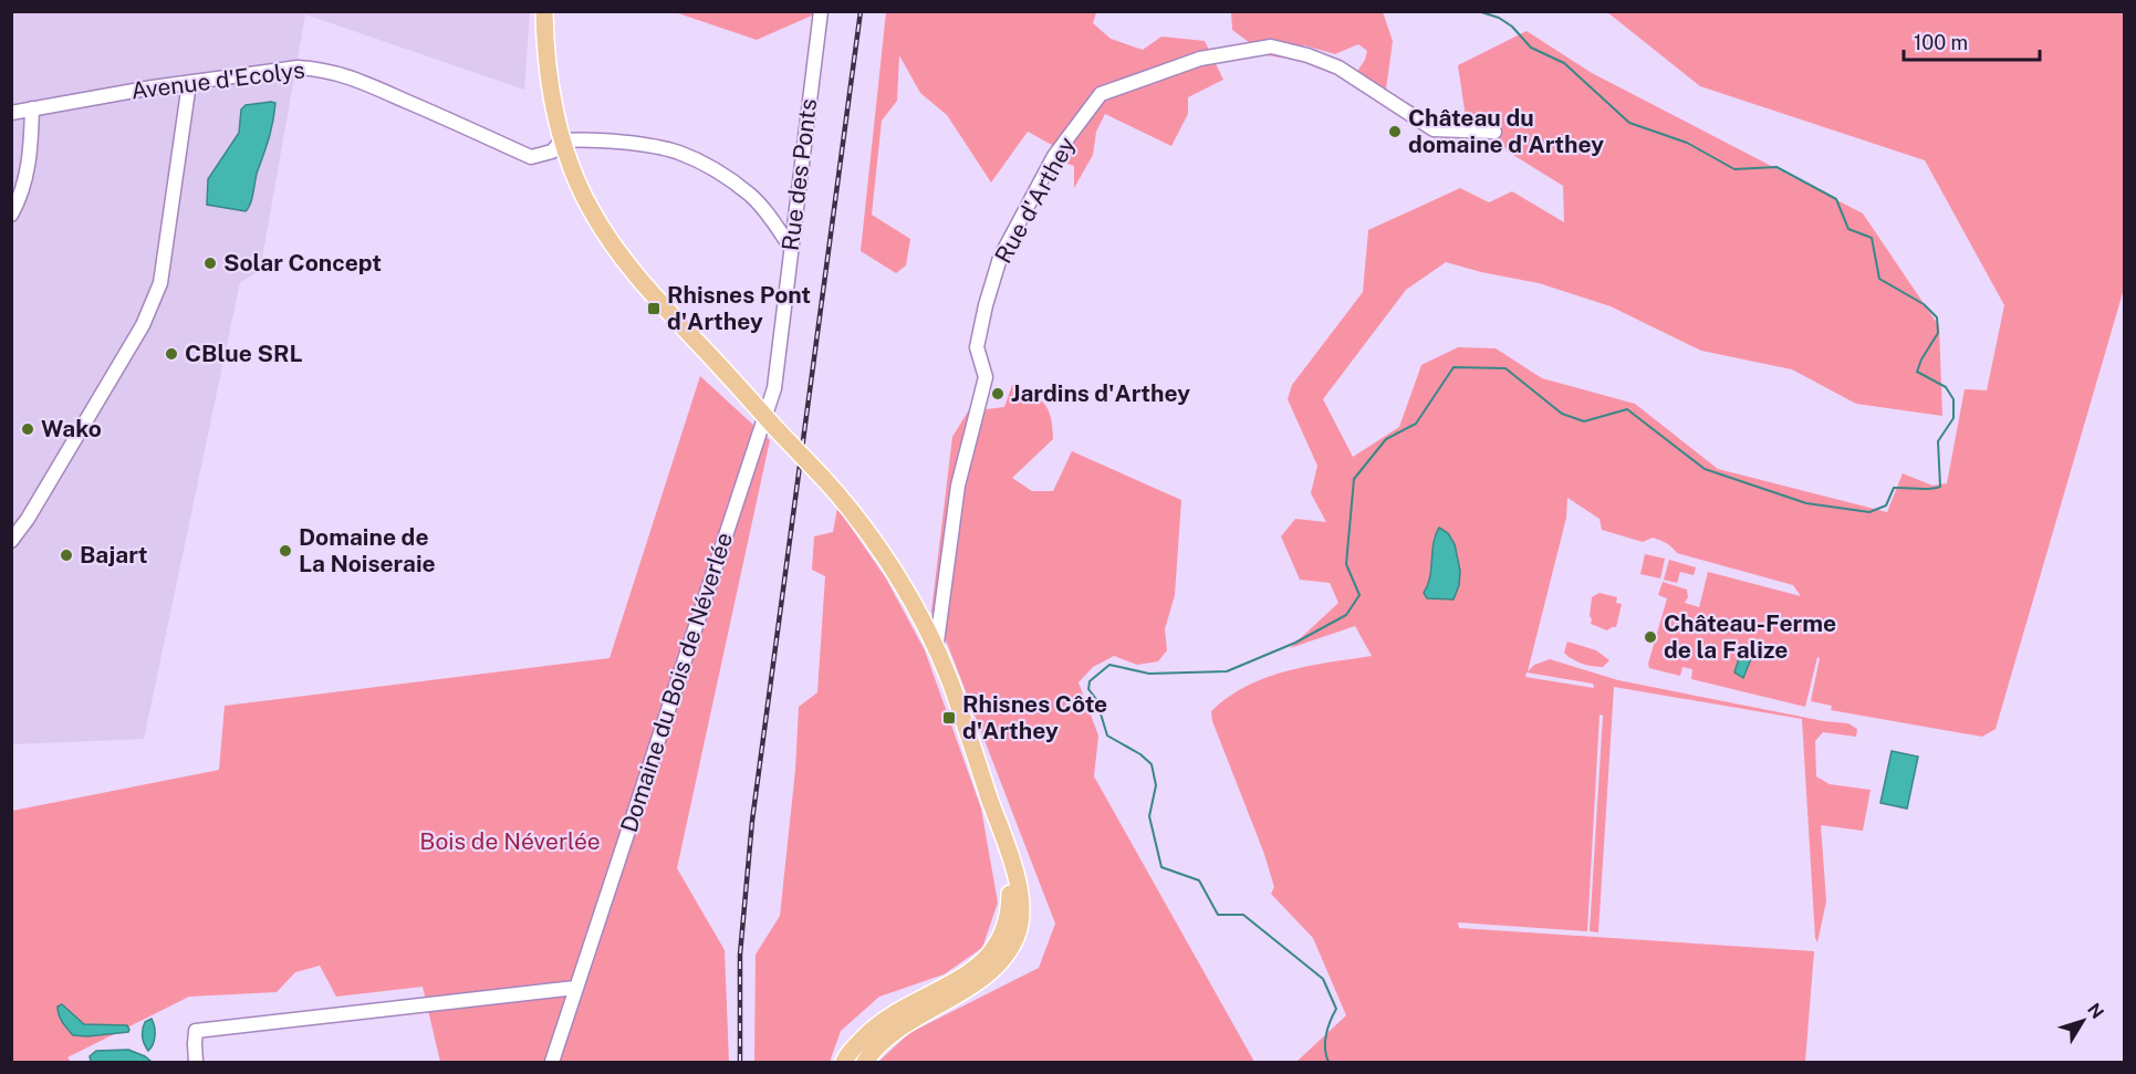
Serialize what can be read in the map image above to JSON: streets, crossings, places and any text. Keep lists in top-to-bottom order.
{
  "streets": {
    "street": [
      "Avenue d'Ecolys",
      "Rue des Ponts",
      "Rue d'Arthey",
      "Domaine du Bois de Néverlée"
    ]
  },
  "crossings": [
    ["Rue des Ponts", "Domaine du Bois de Néverlée"]
  ],
  "parks": ["Bois de Néverlée"],
  "places": {
    "other": [
      "Château du domaine d'Arthey",
      "Solar Concept",
      "CBlue SRL",
      "Jardins d'Arthey",
      "Wako",
      "Domaine de La Noiseraie",
      "Bajart",
      "Château-Ferme de la Falize"
    ],
    "transit": ["Rhisnes Pont d'Arthey", "Rhisnes Côte d'Arthey"]
  },
  "scale_bar": "100 m",
  "north": "top right"
}
